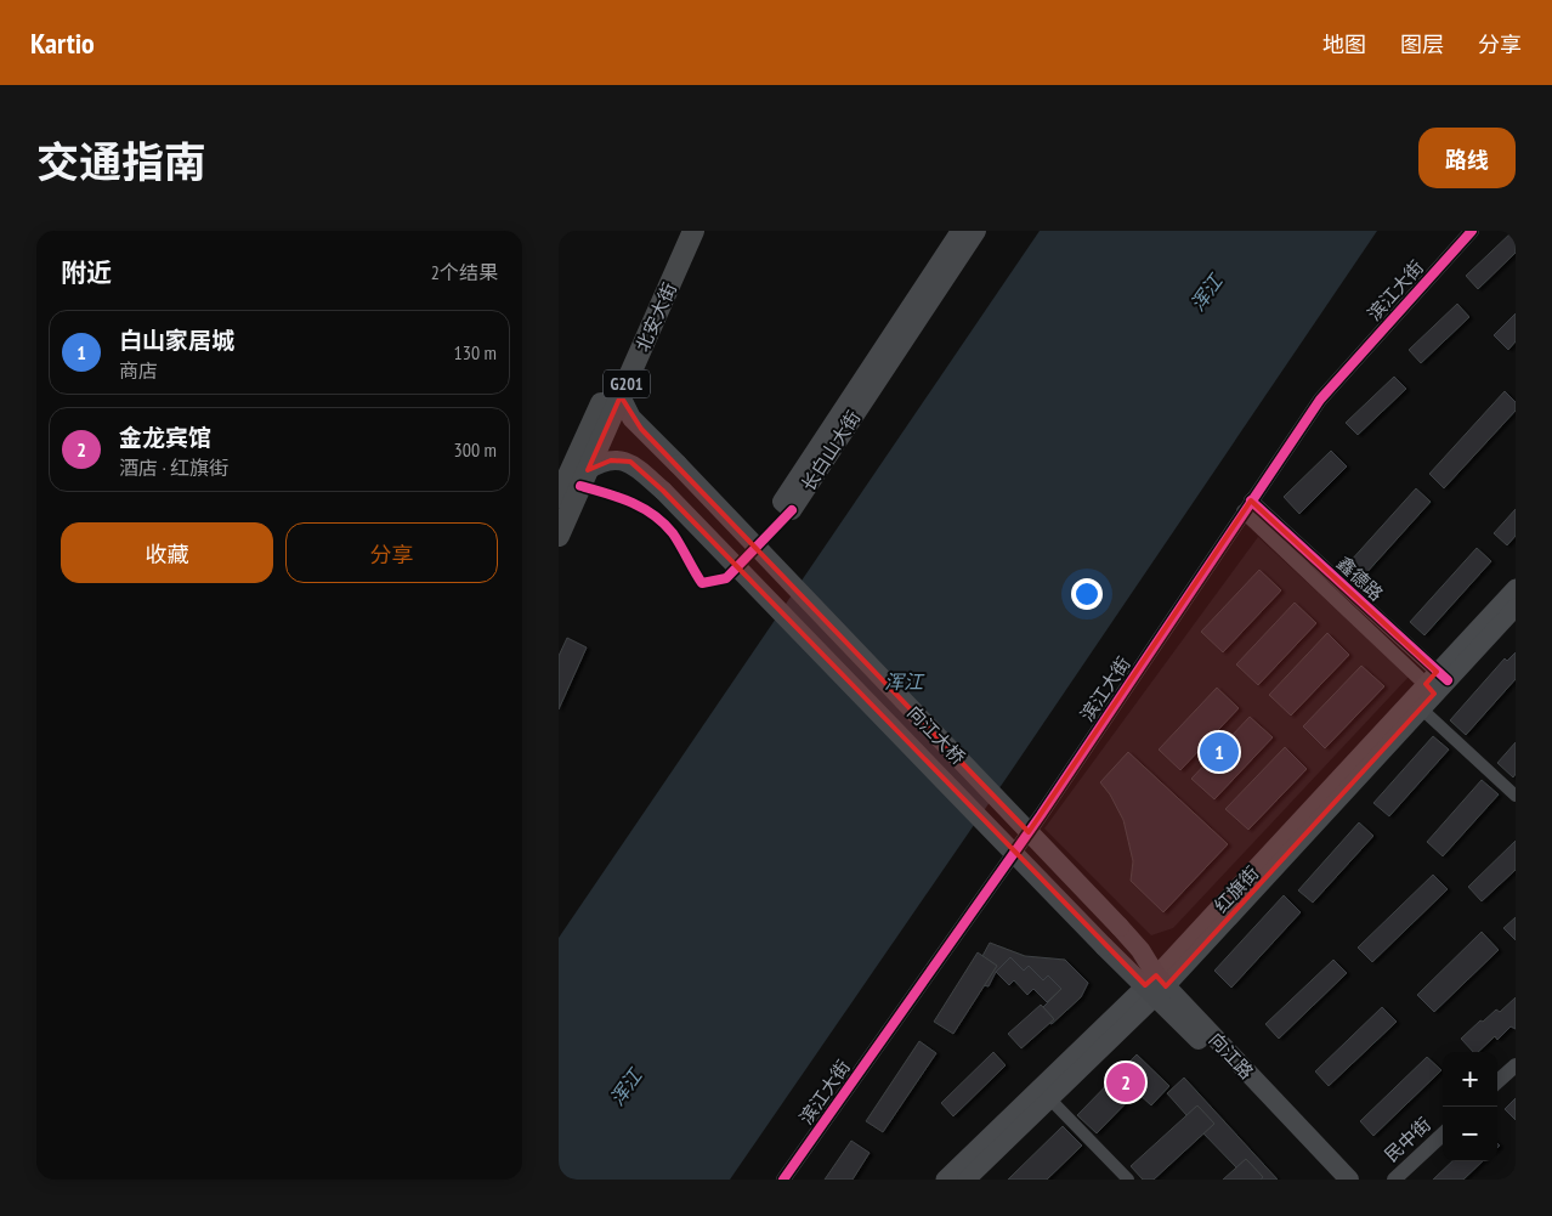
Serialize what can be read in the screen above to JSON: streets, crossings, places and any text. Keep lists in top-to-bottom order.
{
  "streets": {
    "highway": ["北安大街", "G201"],
    "main road": [
      "长白山大街",
      "向江大桥",
      "红旗街",
      "向江路"
    ],
    "street": ["滨江大街", "鑫德路", "民中街"]
  },
  "crossings": [
    ["滨江大街", "鑫德路"],
    ["北安大街", "向江大桥"],
    ["鑫德路", "红旗街"],
    ["向江大桥", "向江路"],
    ["红旗街", "向江路"]
  ],
  "water": ["浑江"],
  "page": {
    "header": "Kartio",
    "nav": ["地图", "图层", "分享"],
    "title": "交通指南",
    "buttons": [
      "路线",
      ["收藏", "分享"]
    ],
    "heading": ["附近", "2个结果"],
    "list": [
      {
        "mark": "1",
        "name": "白山家居城",
        "note": "商店",
        "value": "130 m"
      },
      {
        "mark": "2",
        "name": "金龙宾馆",
        "note": "酒店 · 红旗街",
        "value": "300 m"
      }
    ],
    "pins": ["1", "2"],
    "map_buttons": ["+", "−"]
  }
}
